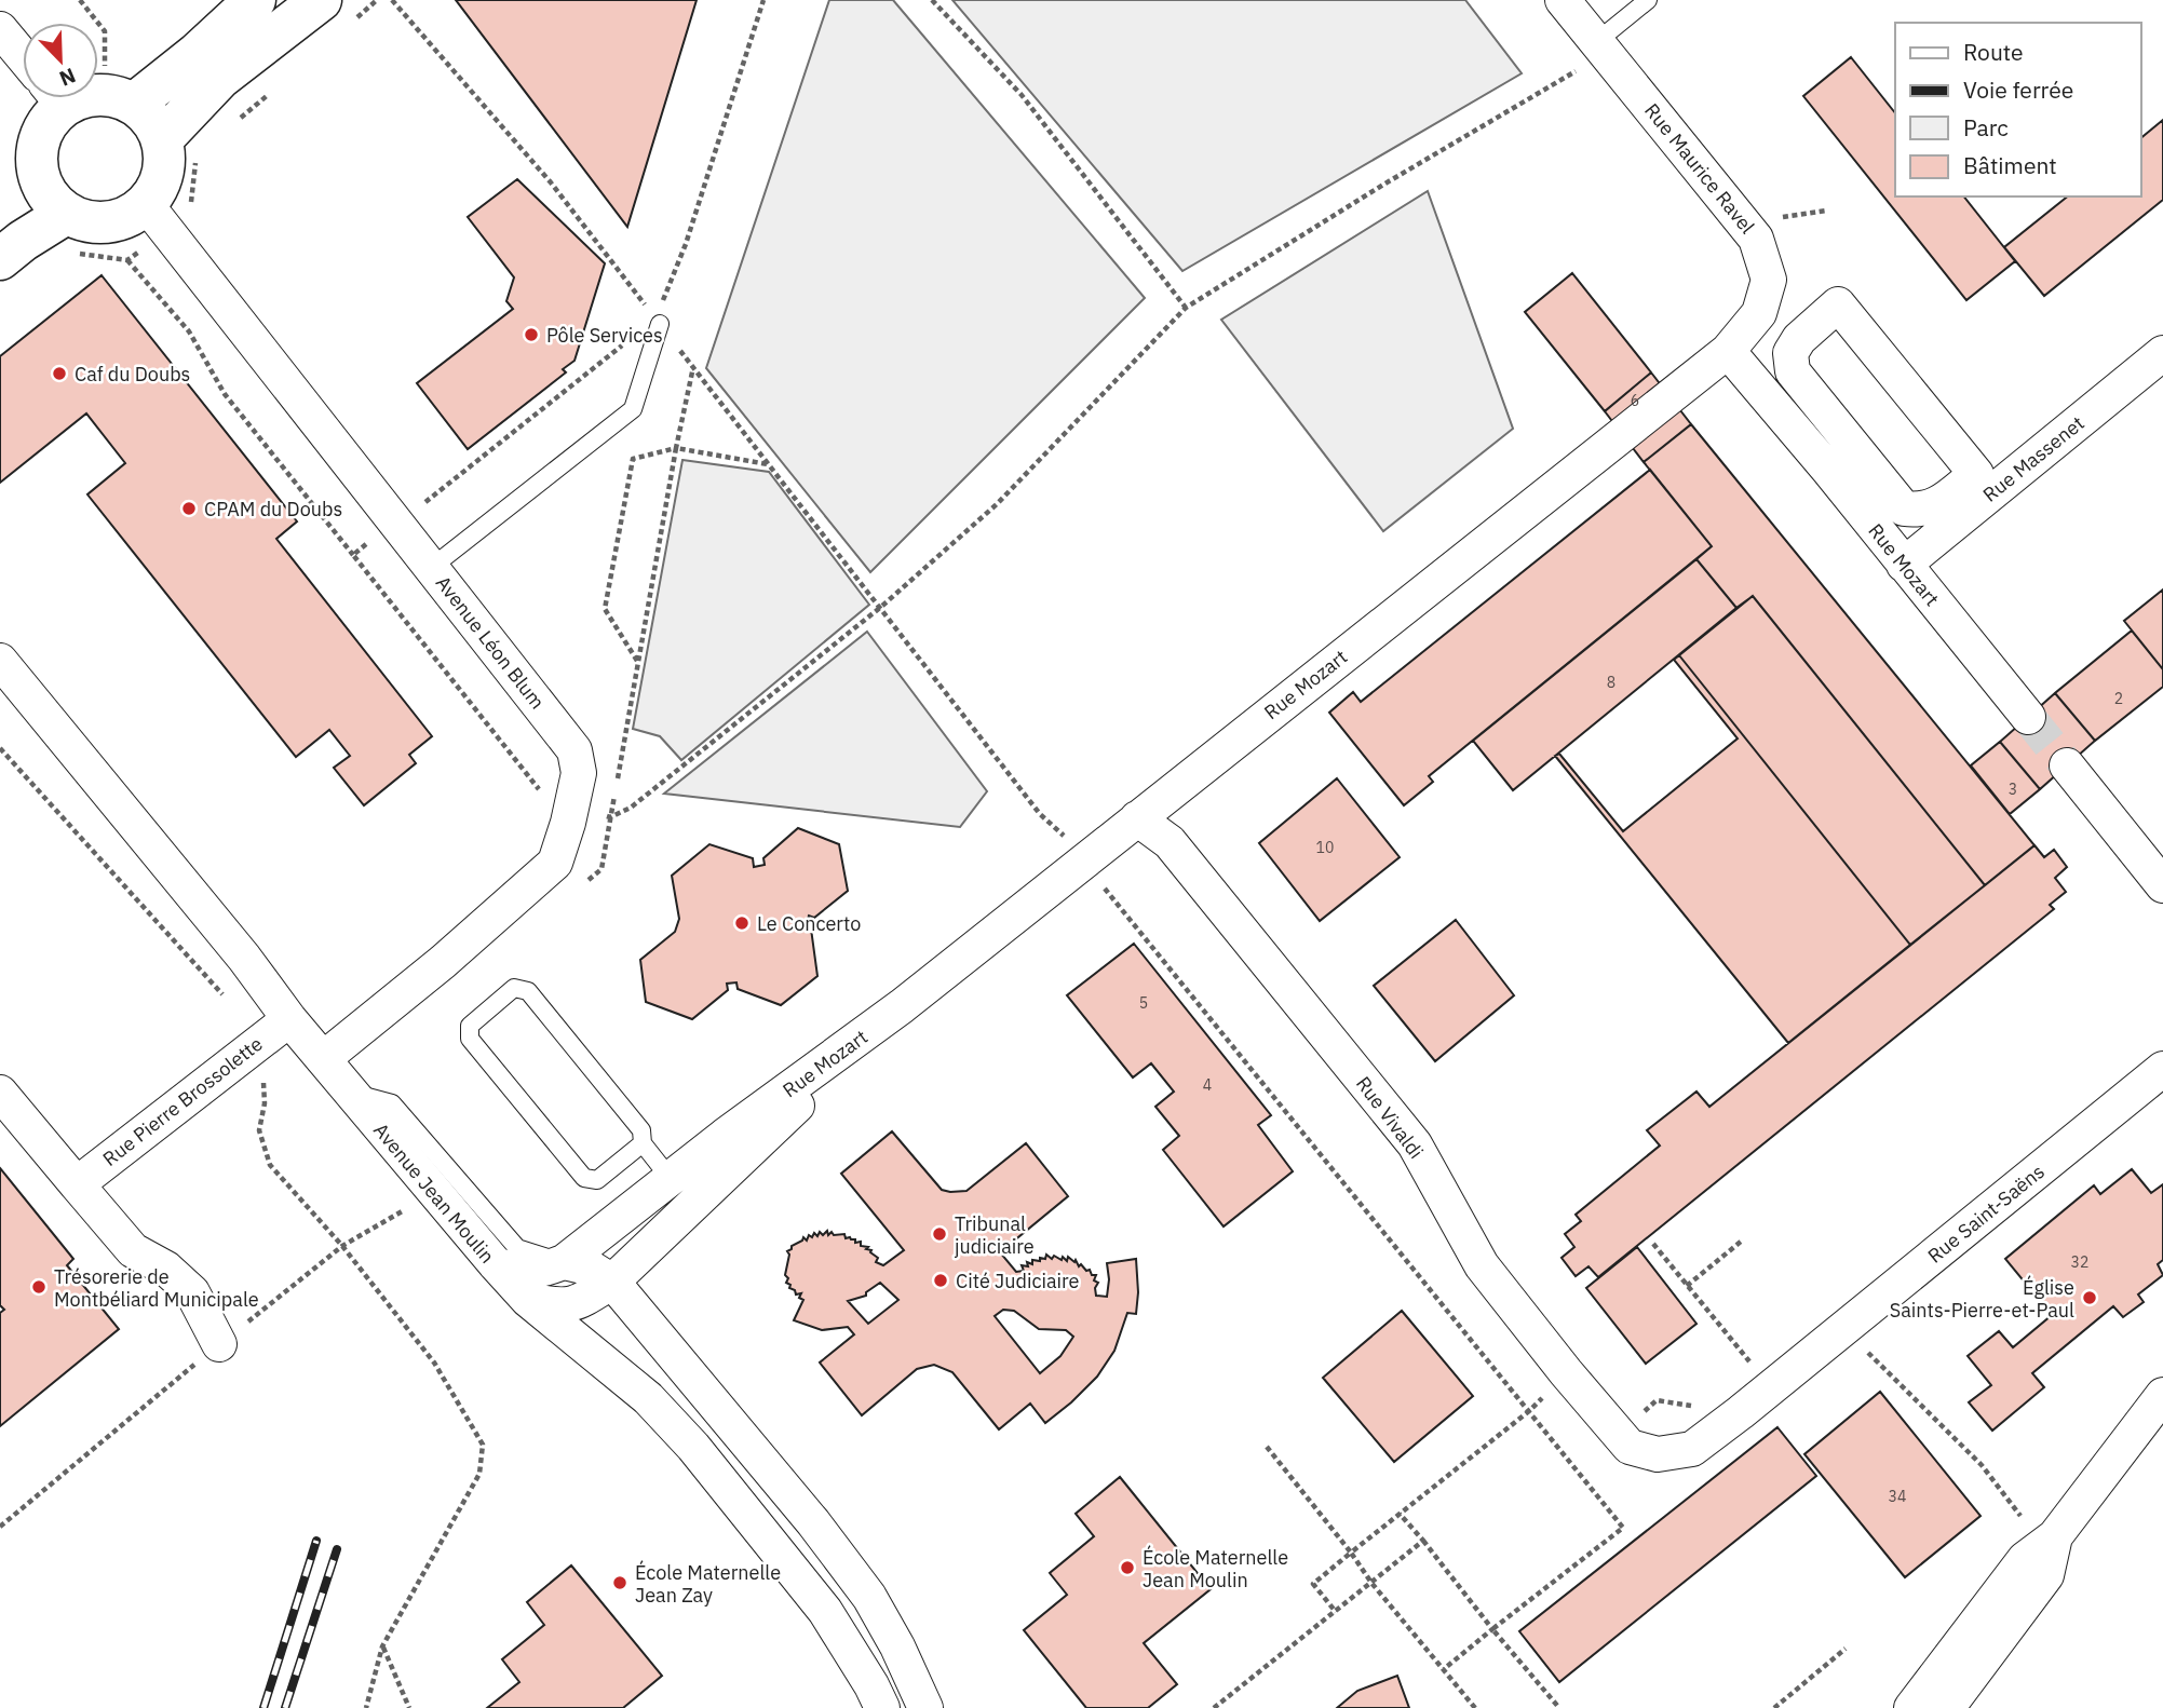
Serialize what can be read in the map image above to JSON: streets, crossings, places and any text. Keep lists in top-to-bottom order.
{
  "streets": {
    "street": [
      "Rue Maurice Ravel",
      "Rue Massenet",
      "Rue Mozart",
      "Avenue Léon Blum",
      "Rue Pierre Brossolette",
      "Rue Vivaldi",
      "Avenue Jean Moulin",
      "Rue Saint-Saëns"
    ]
  },
  "crossings": [
    ["Rue Maurice Ravel", "Rue Mozart"],
    ["Rue Massenet", "Rue Mozart"],
    ["Rue Mozart", "Rue Vivaldi"],
    ["Rue Mozart", "Avenue Jean Moulin"],
    ["Avenue Léon Blum", "Avenue Jean Moulin"],
    ["Rue Pierre Brossolette", "Avenue Jean Moulin"],
    ["Rue Vivaldi", "Rue Saint-Saëns"]
  ],
  "places": [
    "Pôle Services",
    "Caf du Doubs",
    "CPAM du Doubs",
    "Le Concerto",
    "Tribunal judiciaire",
    "Cité Judiciaire",
    "Trésorerie de Montbéliard Municipale",
    "Église Saints-Pierre-et-Paul",
    "École Maternelle Jean Moulin",
    "École Maternelle Jean Zay"
  ],
  "house_numbers": [
    "6",
    "8",
    "2",
    "3",
    "10",
    "5",
    "4",
    "32",
    "34"
  ],
  "legend": [
    "Route",
    "Voie ferrée",
    "Parc",
    "Bâtiment"
  ],
  "north": "bottom right"
}
